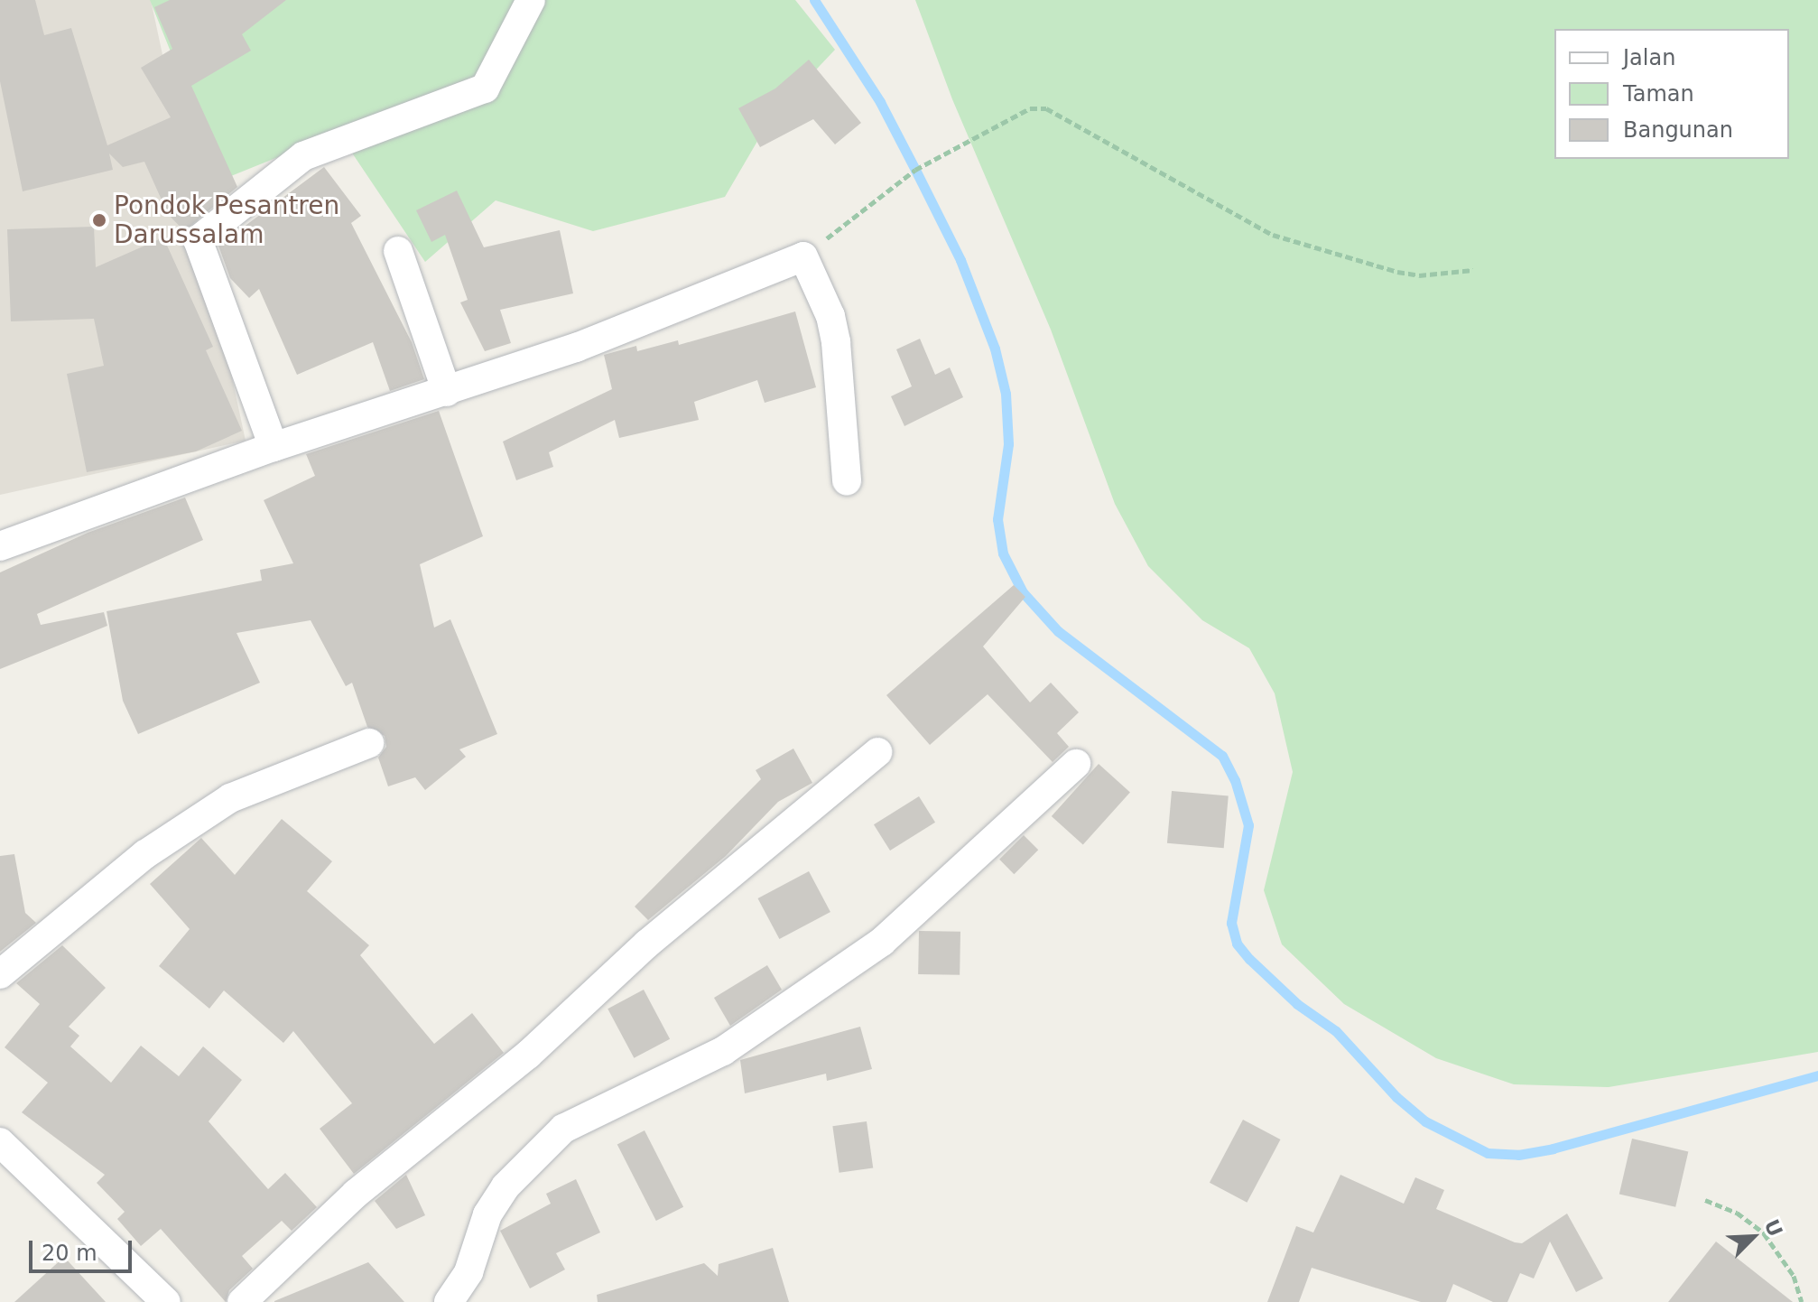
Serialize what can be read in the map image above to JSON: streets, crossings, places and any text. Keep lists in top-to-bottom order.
{
  "places": ["Pondok Pesantren Darussalam"],
  "legend": ["Jalan", "Taman", "Bangunan"],
  "scale_bar": "20 m",
  "north": "top right"
}
